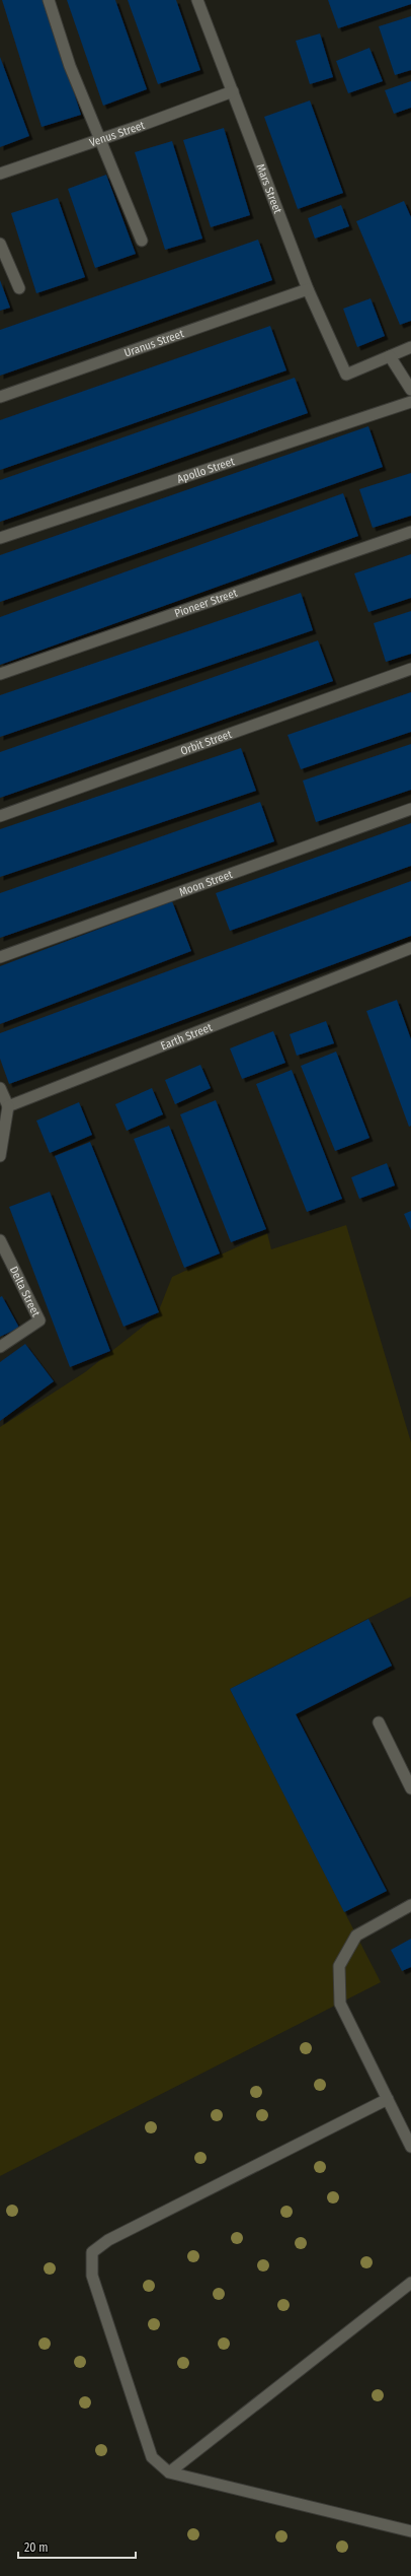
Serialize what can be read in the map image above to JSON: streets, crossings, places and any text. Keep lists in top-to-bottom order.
{
  "streets": {
    "street": [
      "Venus Street",
      "Mars Street",
      "Uranus Street",
      "Apollo Street",
      "Pioneer Street",
      "Orbit Street",
      "Moon Street",
      "Earth Street",
      "Delta Street"
    ]
  },
  "crossings": [
    ["Venus Street", "Mars Street"],
    ["Mars Street", "Uranus Street"]
  ],
  "scale_bar": "20 m"
}
